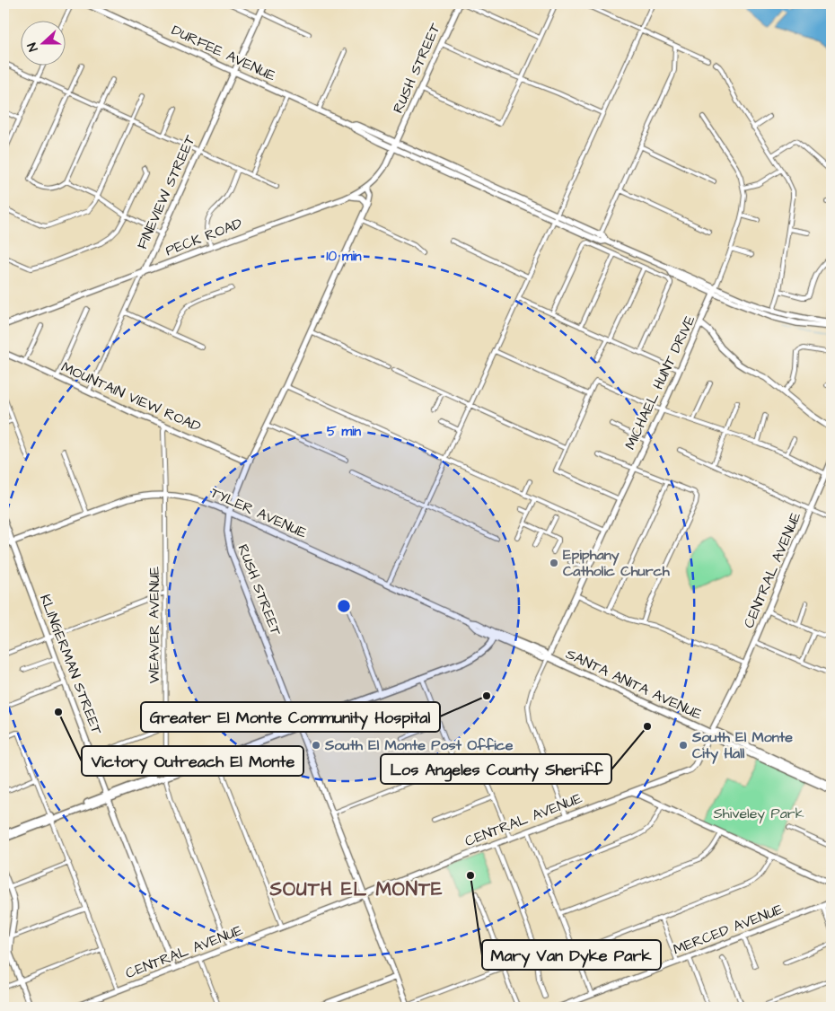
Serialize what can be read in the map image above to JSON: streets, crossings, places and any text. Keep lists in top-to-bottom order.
{
  "streets": {
    "main road": ["SANTA ANITA AVENUE"],
    "street": [
      "DURFEE AVENUE",
      "RUSH STREET",
      "FINEVIEW STREET",
      "PECK ROAD",
      "MICHAEL HUNT DRIVE",
      "MOUNTAIN VIEW ROAD",
      "TYLER AVENUE",
      "CENTRAL AVENUE",
      "WEAVER AVENUE",
      "KLINGERMAN STREET",
      "MERCED AVENUE"
    ]
  },
  "crossings": [
    ["DURFEE AVENUE", "RUSH STREET"],
    ["DURFEE AVENUE", "FINEVIEW STREET"],
    ["DURFEE AVENUE", "PECK ROAD"],
    ["DURFEE AVENUE", "MICHAEL HUNT DRIVE"],
    ["RUSH STREET", "PECK ROAD"],
    ["RUSH STREET", "MOUNTAIN VIEW ROAD"],
    ["RUSH STREET", "TYLER AVENUE"],
    ["RUSH STREET", "CENTRAL AVENUE"],
    ["FINEVIEW STREET", "PECK ROAD"],
    ["FINEVIEW STREET", "MOUNTAIN VIEW ROAD"],
    ["MICHAEL HUNT DRIVE", "SANTA ANITA AVENUE"],
    ["MOUNTAIN VIEW ROAD", "WEAVER AVENUE"],
    ["TYLER AVENUE", "WEAVER AVENUE"],
    ["TYLER AVENUE", "KLINGERMAN STREET"],
    ["TYLER AVENUE", "SANTA ANITA AVENUE"],
    ["CENTRAL AVENUE", "WEAVER AVENUE"],
    ["CENTRAL AVENUE", "KLINGERMAN STREET"],
    ["CENTRAL AVENUE", "SANTA ANITA AVENUE"]
  ],
  "districts": ["SOUTH EL MONTE"],
  "parks": ["Shiveley Park"],
  "places": [
    "Epiphany Catholic Church",
    "Greater El Monte Community Hospital",
    "Victory Outreach El Monte",
    "Los Angeles County Sheriff",
    "South El Monte Post Office",
    "South El Monte City Hall",
    "Mary Van Dyke Park"
  ],
  "north": "left",
  "rings": ["10 min", "5 min"]
}
